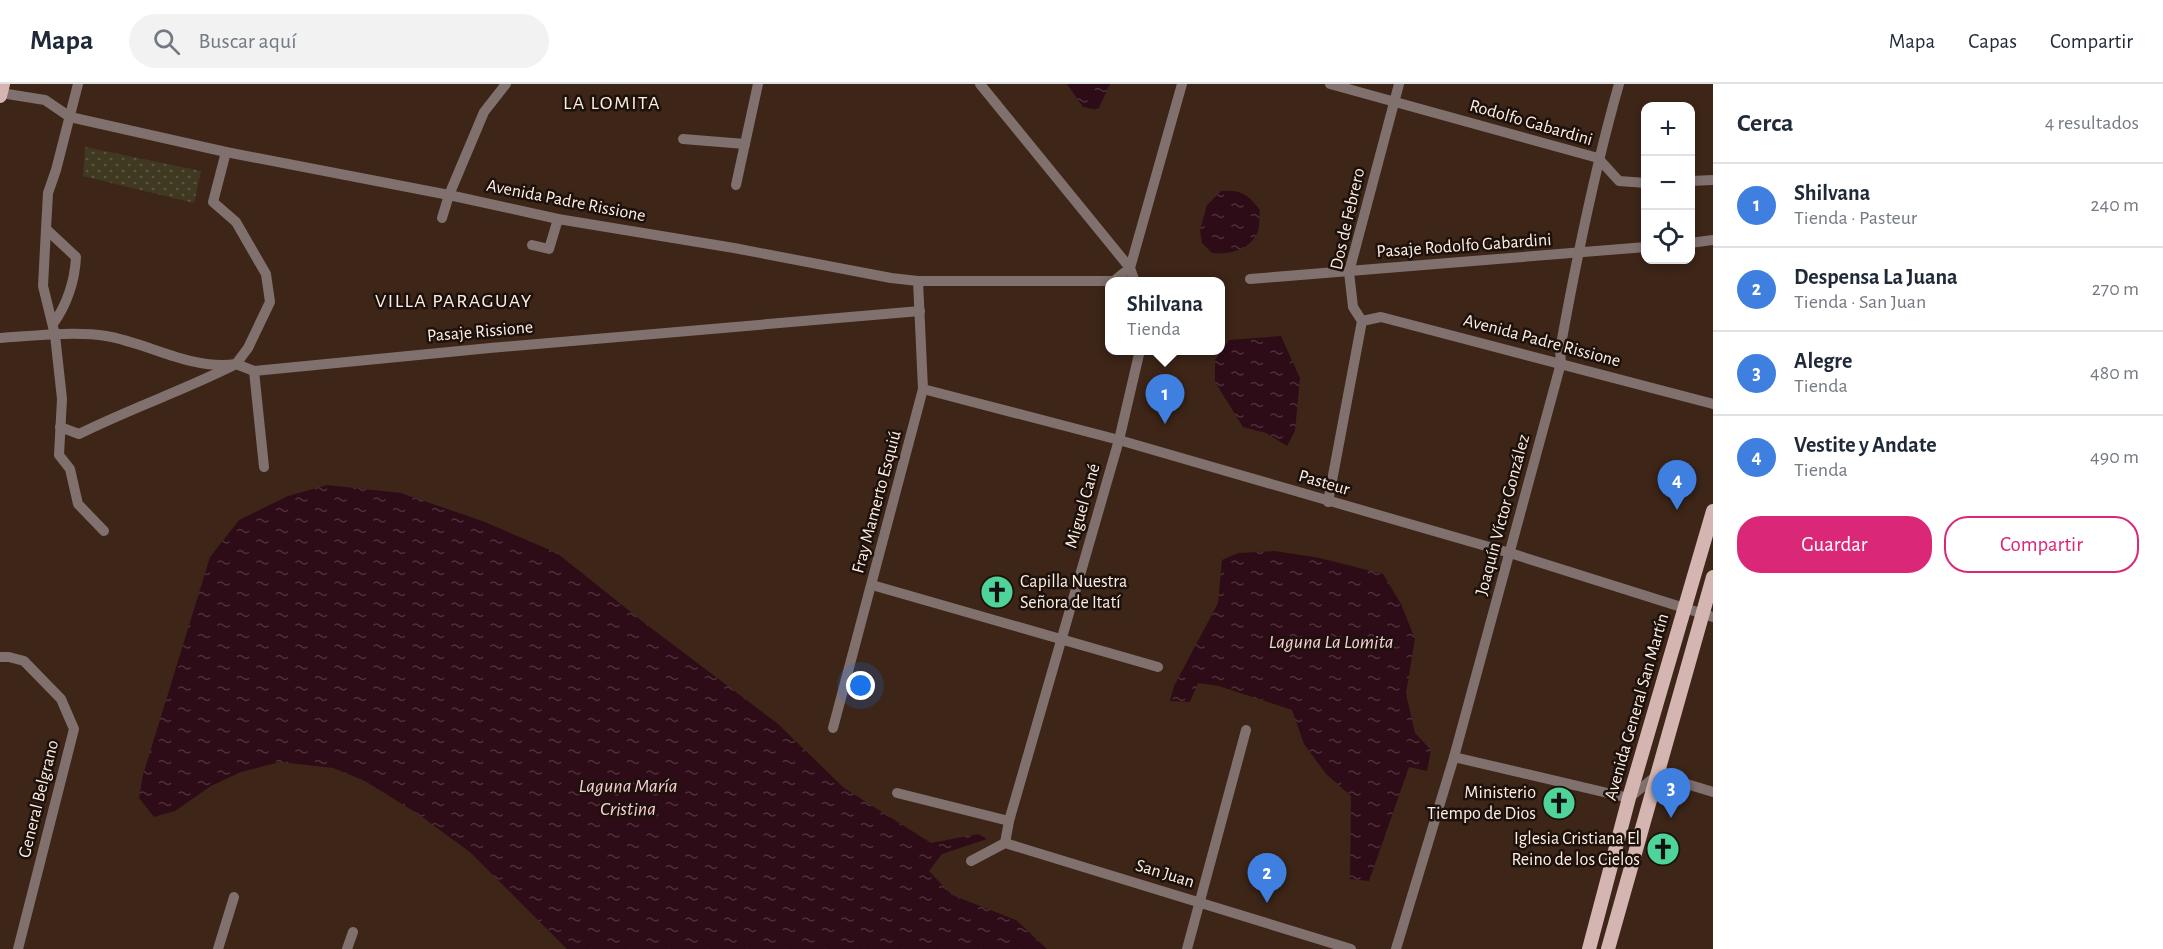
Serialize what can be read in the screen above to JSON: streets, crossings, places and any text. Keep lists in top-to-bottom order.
{
  "streets": {
    "main road": ["Avenida General San Martín"],
    "street": [
      "Rodolfo Gabardini",
      "Avenida Padre Rissione",
      "Dos de Febrero",
      "Pasaje Rodolfo Gabardini",
      "Pasaje Rissione",
      "Pasteur",
      "Fray Mamerto Esquiú",
      "Miguel Cané",
      "Joaquín Víctor González",
      "General Belgrano",
      "San Juan"
    ]
  },
  "crossings": [
    ["Rodolfo Gabardini", "Dos de Febrero"],
    ["Rodolfo Gabardini", "Joaquín Víctor González"],
    ["Avenida Padre Rissione", "Dos de Febrero"],
    ["Avenida Padre Rissione", "Fray Mamerto Esquiú"],
    ["Avenida Padre Rissione", "Joaquín Víctor González"],
    ["Dos de Febrero", "Pasaje Rodolfo Gabardini"],
    ["Pasaje Rodolfo Gabardini", "Joaquín Víctor González"],
    ["Pasaje Rissione", "Fray Mamerto Esquiú"],
    ["Pasteur", "Fray Mamerto Esquiú"],
    ["Pasteur", "Miguel Cané"],
    ["Pasteur", "Joaquín Víctor González"],
    ["Pasteur", "Avenida General San Martín"],
    ["Miguel Cané", "San Juan"]
  ],
  "districts": ["LA LOMITA", "VILLA PARAGUAY"],
  "water": ["Laguna La Lomita", "Laguna María Cristina"],
  "places": {
    "church": ["Capilla Nuestra Señora de Itatí", "Ministerio Tiempo de Dios", "Iglesia Cristiana El Reino de los Cielos"]
  },
  "page": {
    "header": "Mapa",
    "search": "Buscar aquí",
    "nav": ["Mapa", "Capas", "Compartir"],
    "heading": ["Cerca", "4 resultados"],
    "map_buttons": ["+", "−"],
    "list": [
      {
        "mark": "1",
        "name": "Shilvana",
        "note": "Tienda · Pasteur",
        "value": "240 m"
      },
      {
        "mark": "2",
        "name": "Despensa La Juana",
        "note": "Tienda · San Juan",
        "value": "270 m"
      },
      {
        "mark": "3",
        "name": "Alegre",
        "note": "Tienda",
        "value": "480 m"
      },
      {
        "mark": "4",
        "name": "Vestite y Andate",
        "note": "Tienda",
        "value": "490 m"
      }
    ],
    "popup": ["Shilvana", "Tienda"],
    "pins": [
      "1",
      "4",
      "3",
      "2"
    ],
    "buttons": ["Guardar", "Compartir"]
  }
}
